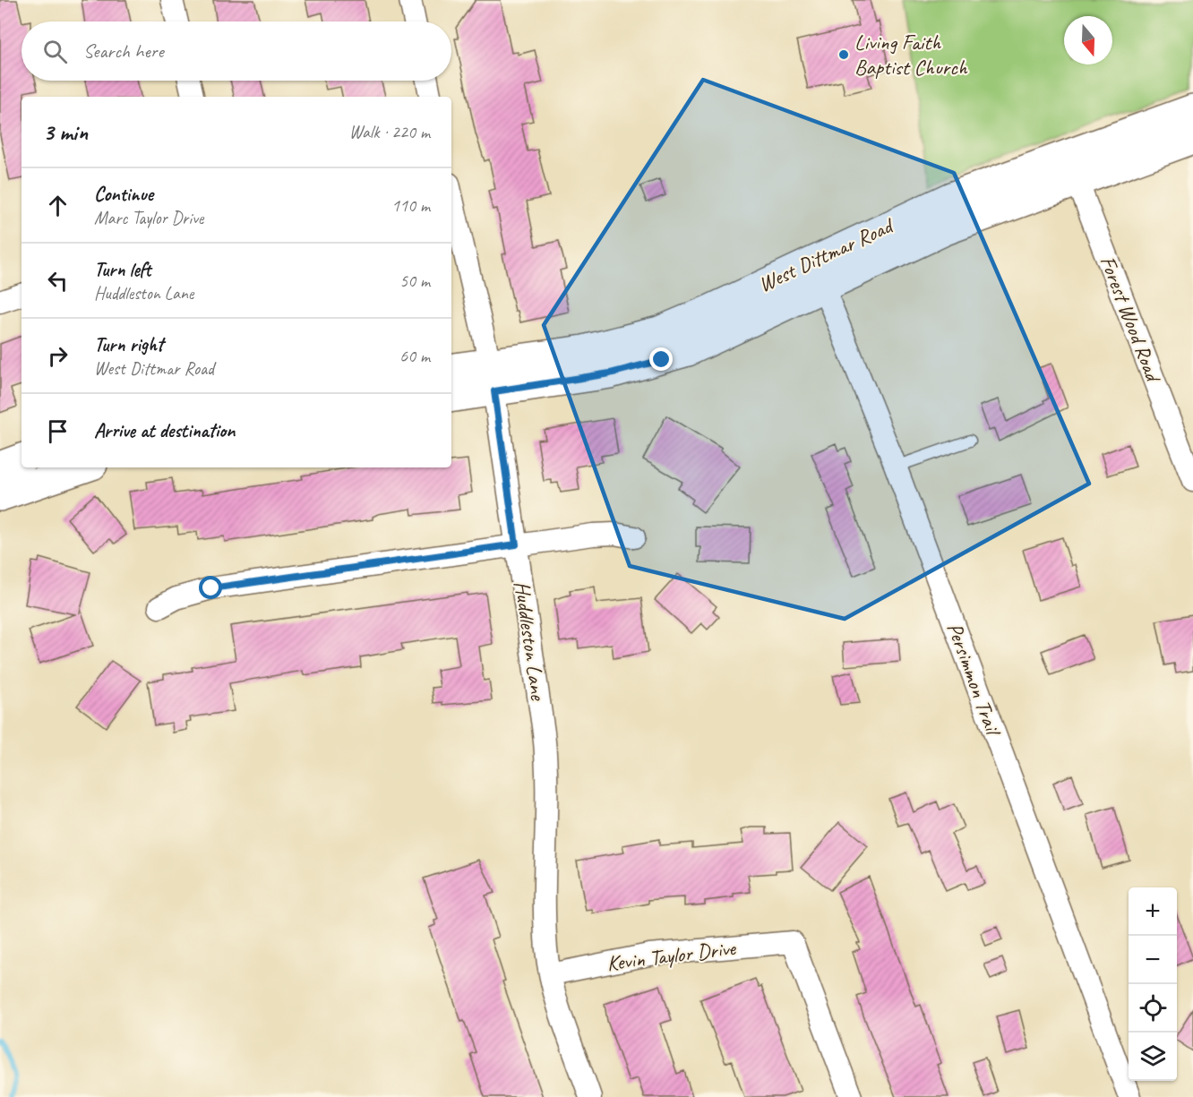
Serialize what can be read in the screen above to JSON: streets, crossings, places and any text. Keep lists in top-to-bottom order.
{
  "streets": {
    "street": [
      "West Dittmar Road",
      "Forest Wood Road",
      "Huddleston Lane",
      "Persimmon Trail",
      "Kevin Taylor Drive"
    ]
  },
  "crossings": [
    ["West Dittmar Road", "Forest Wood Road"],
    ["West Dittmar Road", "Huddleston Lane"],
    ["West Dittmar Road", "Persimmon Trail"],
    ["Huddleston Lane", "Kevin Taylor Drive"]
  ],
  "places": ["Living Faith Baptist Church"],
  "north": "bottom",
  "page": {
    "search": "Search here",
    "heading": ["3 min", "Walk · 220 m"],
    "list": [
      ["Continue", "Marc Taylor Drive", "110 m"],
      ["Turn left", "Huddleston Lane", "50 m"],
      ["Turn right", "West Dittmar Road", "60 m"],
      "Arrive at destination"
    ],
    "map_buttons": ["+", "−"]
  }
}
